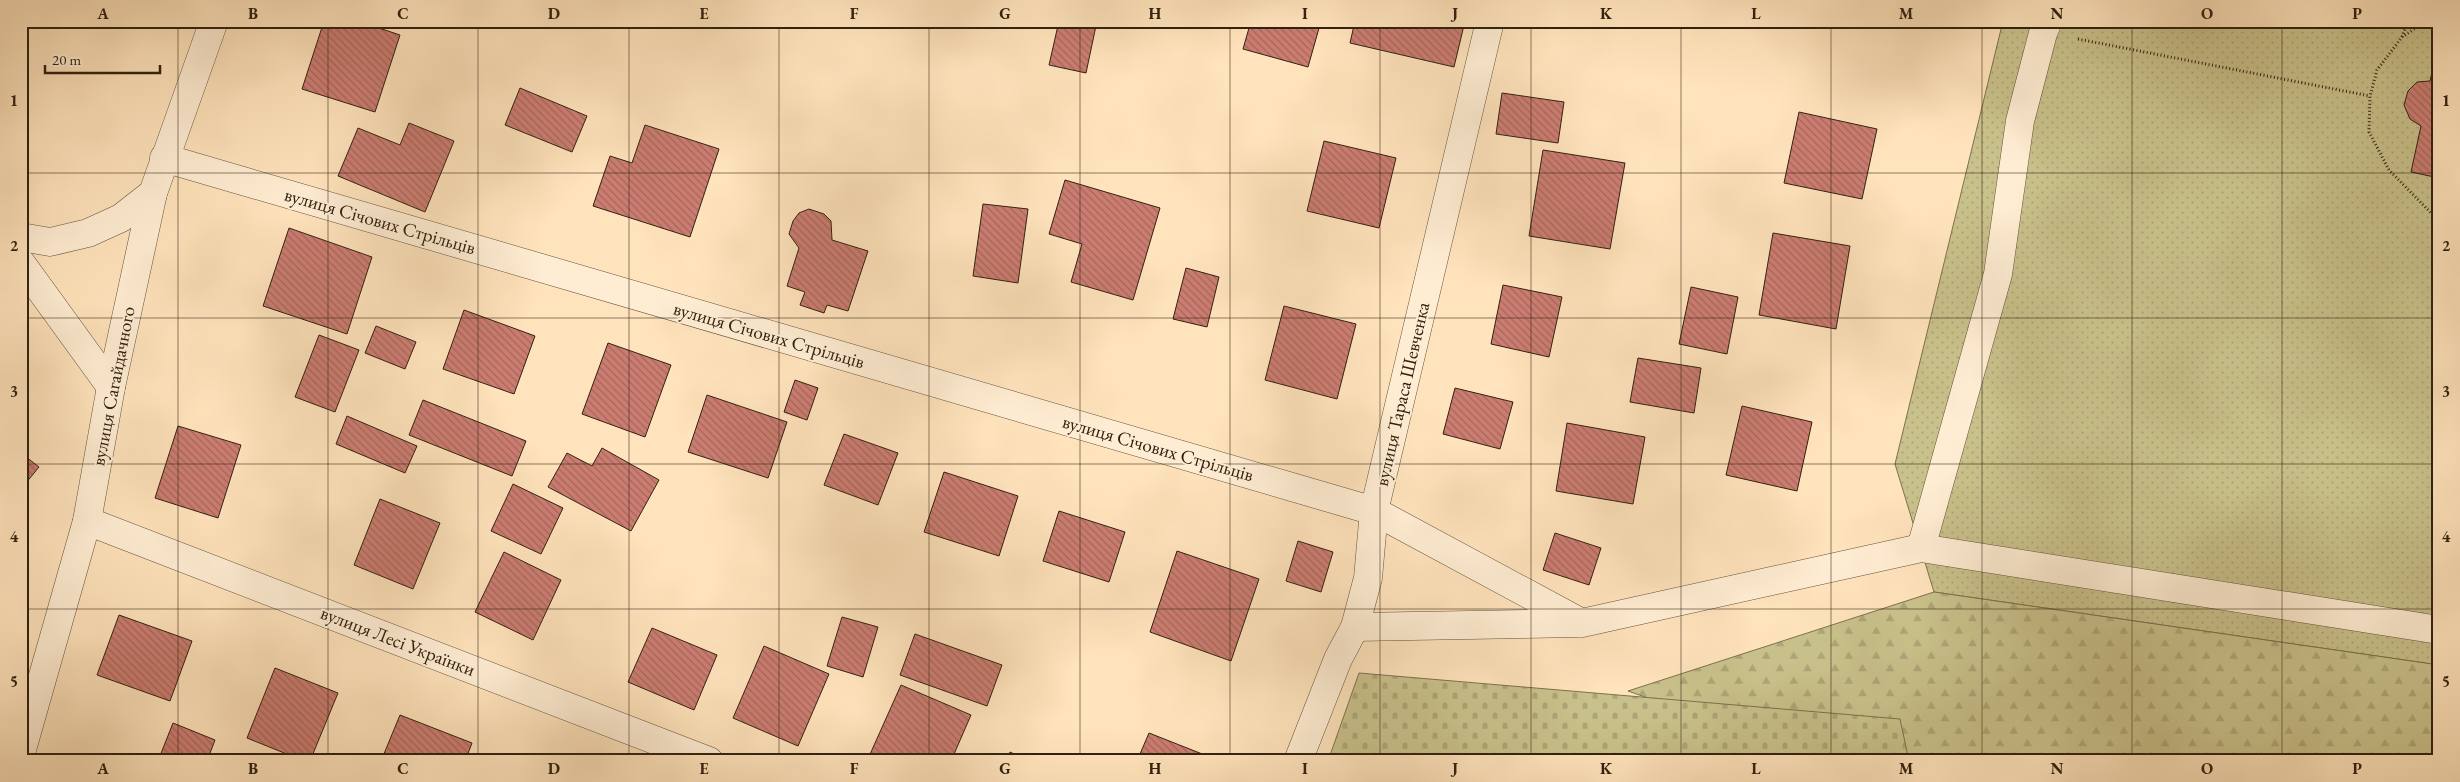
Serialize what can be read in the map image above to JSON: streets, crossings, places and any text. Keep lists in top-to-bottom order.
{
  "streets": {
    "street": [
      "вулиця Січових Стрільців",
      "вулиця Сагайдачного",
      "вулиця Тараса Шевченка",
      "вулиця Лесі Українки"
    ]
  },
  "crossings": [
    ["вулиця Січових Стрільців", "вулиця Сагайдачного"],
    ["вулиця Січових Стрільців", "вулиця Тараса Шевченка"],
    ["вулиця Сагайдачного", "вулиця Лесі Українки"]
  ],
  "scale_bar": "20 m",
  "grid": {
    "columns": [
      "A",
      "B",
      "C",
      "D",
      "E",
      "F",
      "G",
      "H",
      "I",
      "J",
      "K",
      "L",
      "M",
      "N",
      "O",
      "P"
    ],
    "rows": [
      "1",
      "2",
      "3",
      "4",
      "5"
    ]
  }
}
